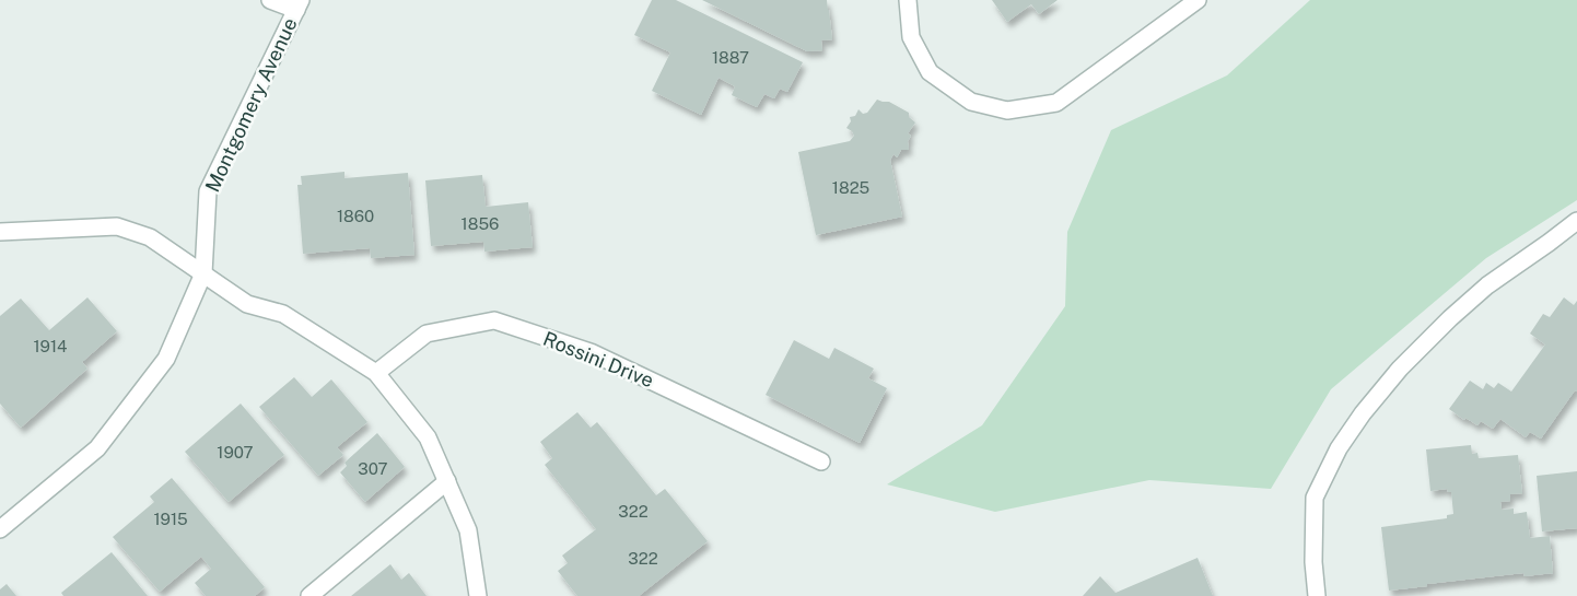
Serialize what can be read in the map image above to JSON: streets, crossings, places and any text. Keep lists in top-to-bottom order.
{
  "streets": {
    "street": ["Montgomery Avenue", "Rossini Drive"]
  },
  "house_numbers": [
    "1887",
    "1825",
    "1860",
    "1856",
    "1914",
    "1907",
    "307",
    "322",
    "1915",
    "322"
  ]
}
